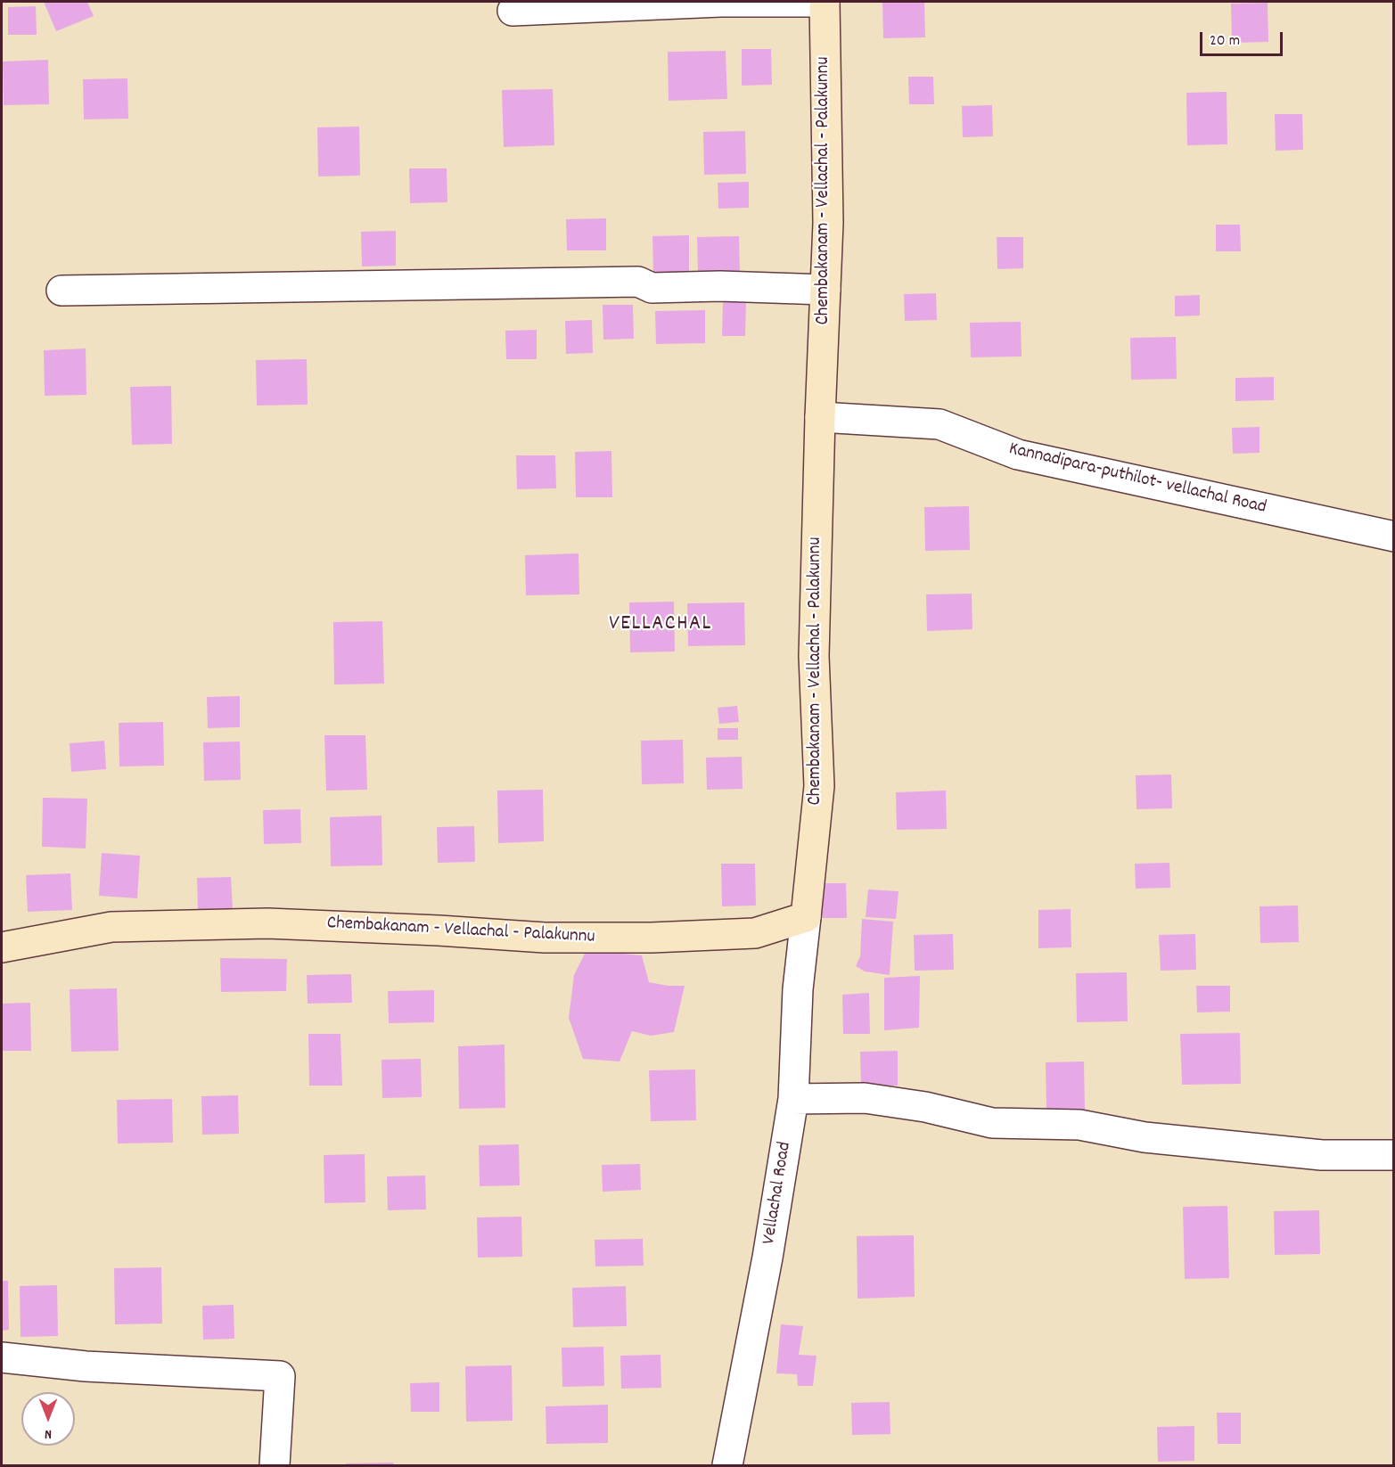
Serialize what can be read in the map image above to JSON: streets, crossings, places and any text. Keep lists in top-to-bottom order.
{
  "streets": {
    "main road": ["Chembakanam - Vellachal - Palakunnu"],
    "street": ["Kannadipara-puthilot- vellachal Road", "Vellachal Road"]
  },
  "crossings": [
    ["Chembakanam - Vellachal - Palakunnu", "Kannadipara-puthilot- vellachal Road"],
    ["Chembakanam - Vellachal - Palakunnu", "Vellachal Road"]
  ],
  "districts": ["VELLACHAL"],
  "scale_bar": "20 m",
  "north": "bottom"
}
